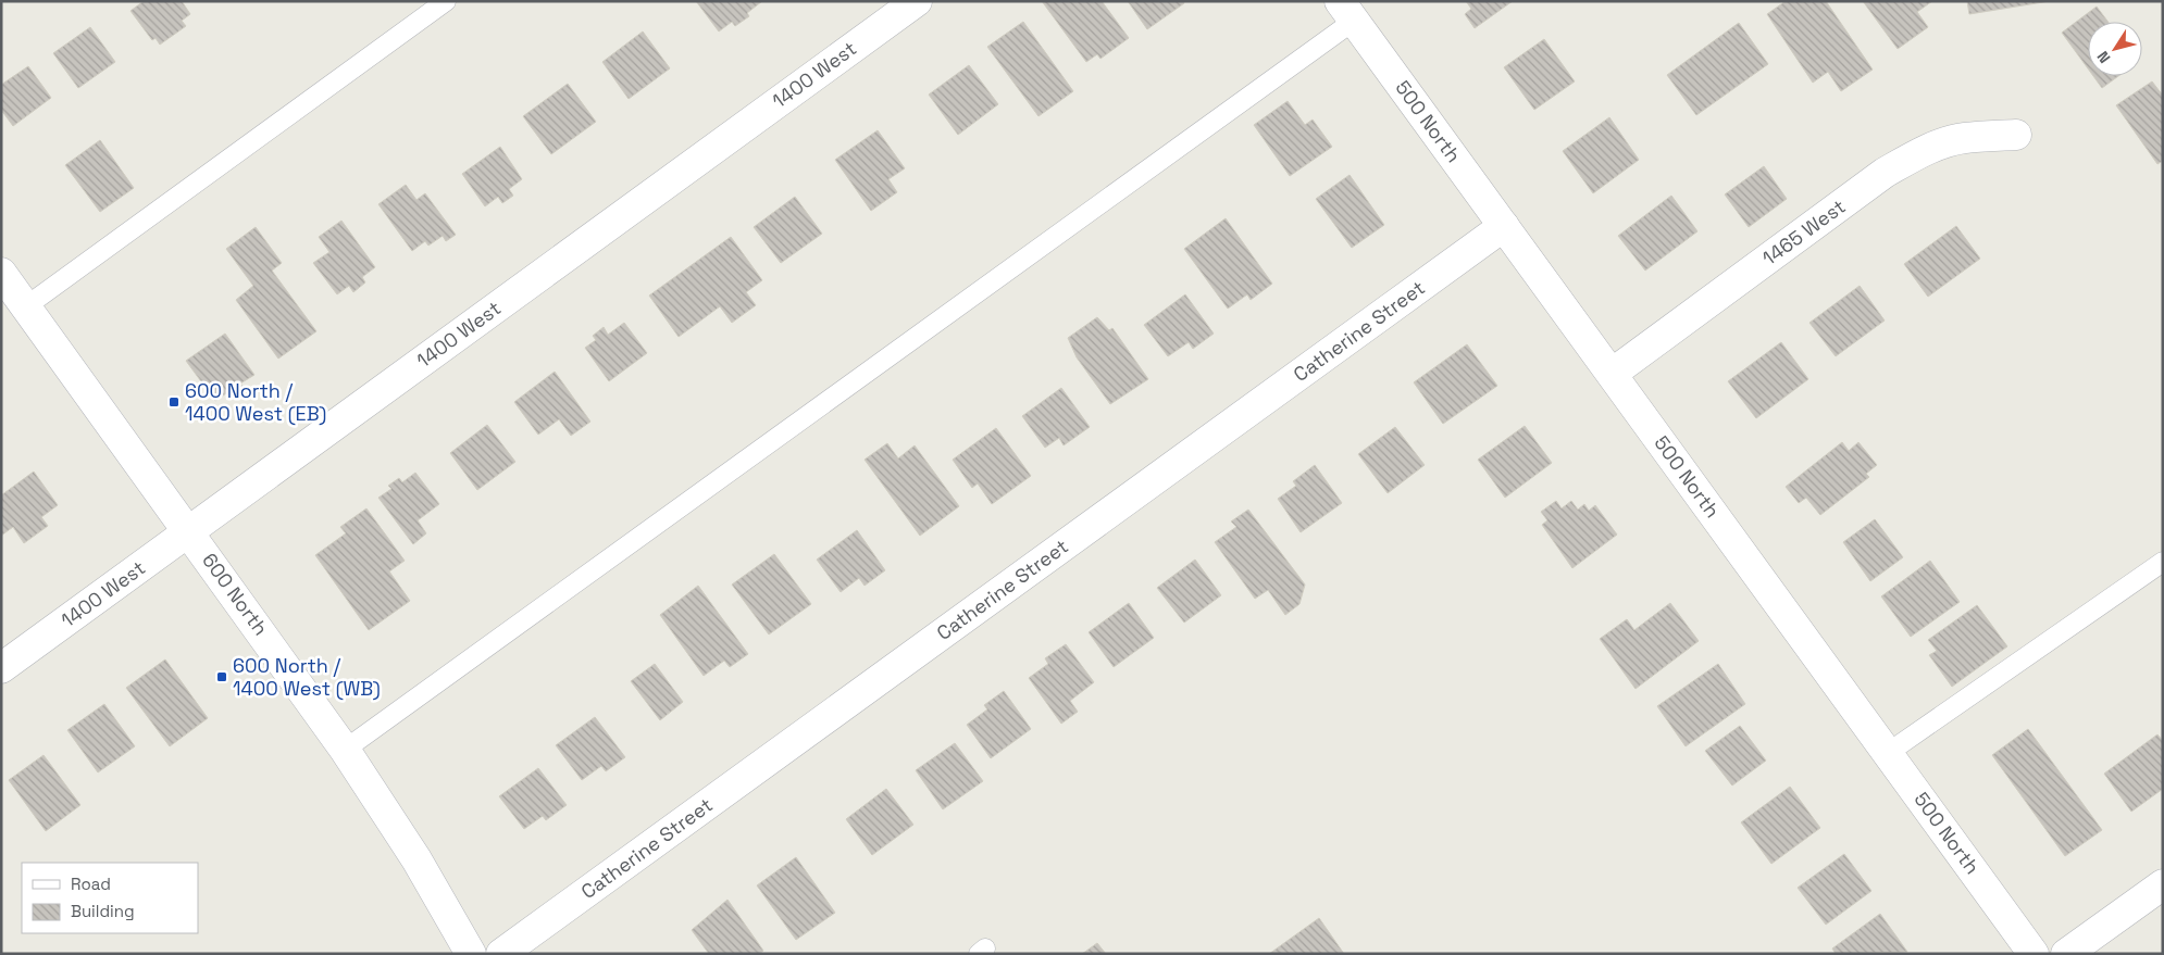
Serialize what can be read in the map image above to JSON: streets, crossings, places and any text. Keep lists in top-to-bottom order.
{
  "streets": {
    "street": [
      "1400 West",
      "500 North",
      "1465 West",
      "Catherine Street",
      "600 North"
    ]
  },
  "crossings": [
    ["1400 West", "600 North"],
    ["500 North", "1465 West"],
    ["500 North", "Catherine Street"]
  ],
  "places": {
    "transit": ["600 North / 1400 West (EB)", "600 North / 1400 West (WB)"]
  },
  "legend": ["Road", "Building"],
  "north": "bottom left"
}
